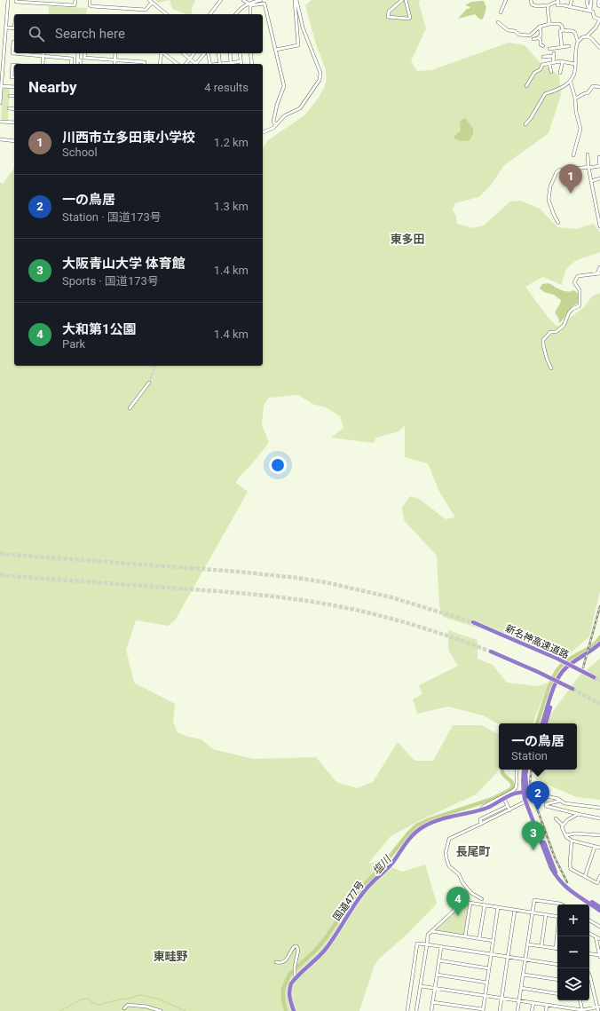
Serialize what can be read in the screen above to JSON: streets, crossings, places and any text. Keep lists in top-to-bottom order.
{
  "streets": {
    "highway": ["新名神高速道路", "国道477号"]
  },
  "districts": ["東多田", "長尾町", "東畦野"],
  "water": ["塩川"],
  "page": {
    "search": "Search here",
    "heading": ["Nearby", "4 results"],
    "list": [
      {
        "mark": "1",
        "name": "川西市立多田東小学校",
        "note": "School",
        "value": "1.2 km"
      },
      {
        "mark": "2",
        "name": "一の鳥居",
        "note": "Station · 国道173号",
        "value": "1.3 km"
      },
      {
        "mark": "3",
        "name": "大阪青山大学 体育館",
        "note": "Sports · 国道173号",
        "value": "1.4 km"
      },
      {
        "mark": "4",
        "name": "大和第1公園",
        "note": "Park",
        "value": "1.4 km"
      }
    ],
    "pins": [
      "1",
      "2",
      "3",
      "4"
    ],
    "popup": ["一の鳥居", "Station"],
    "map_buttons": ["+", "−"]
  }
}
